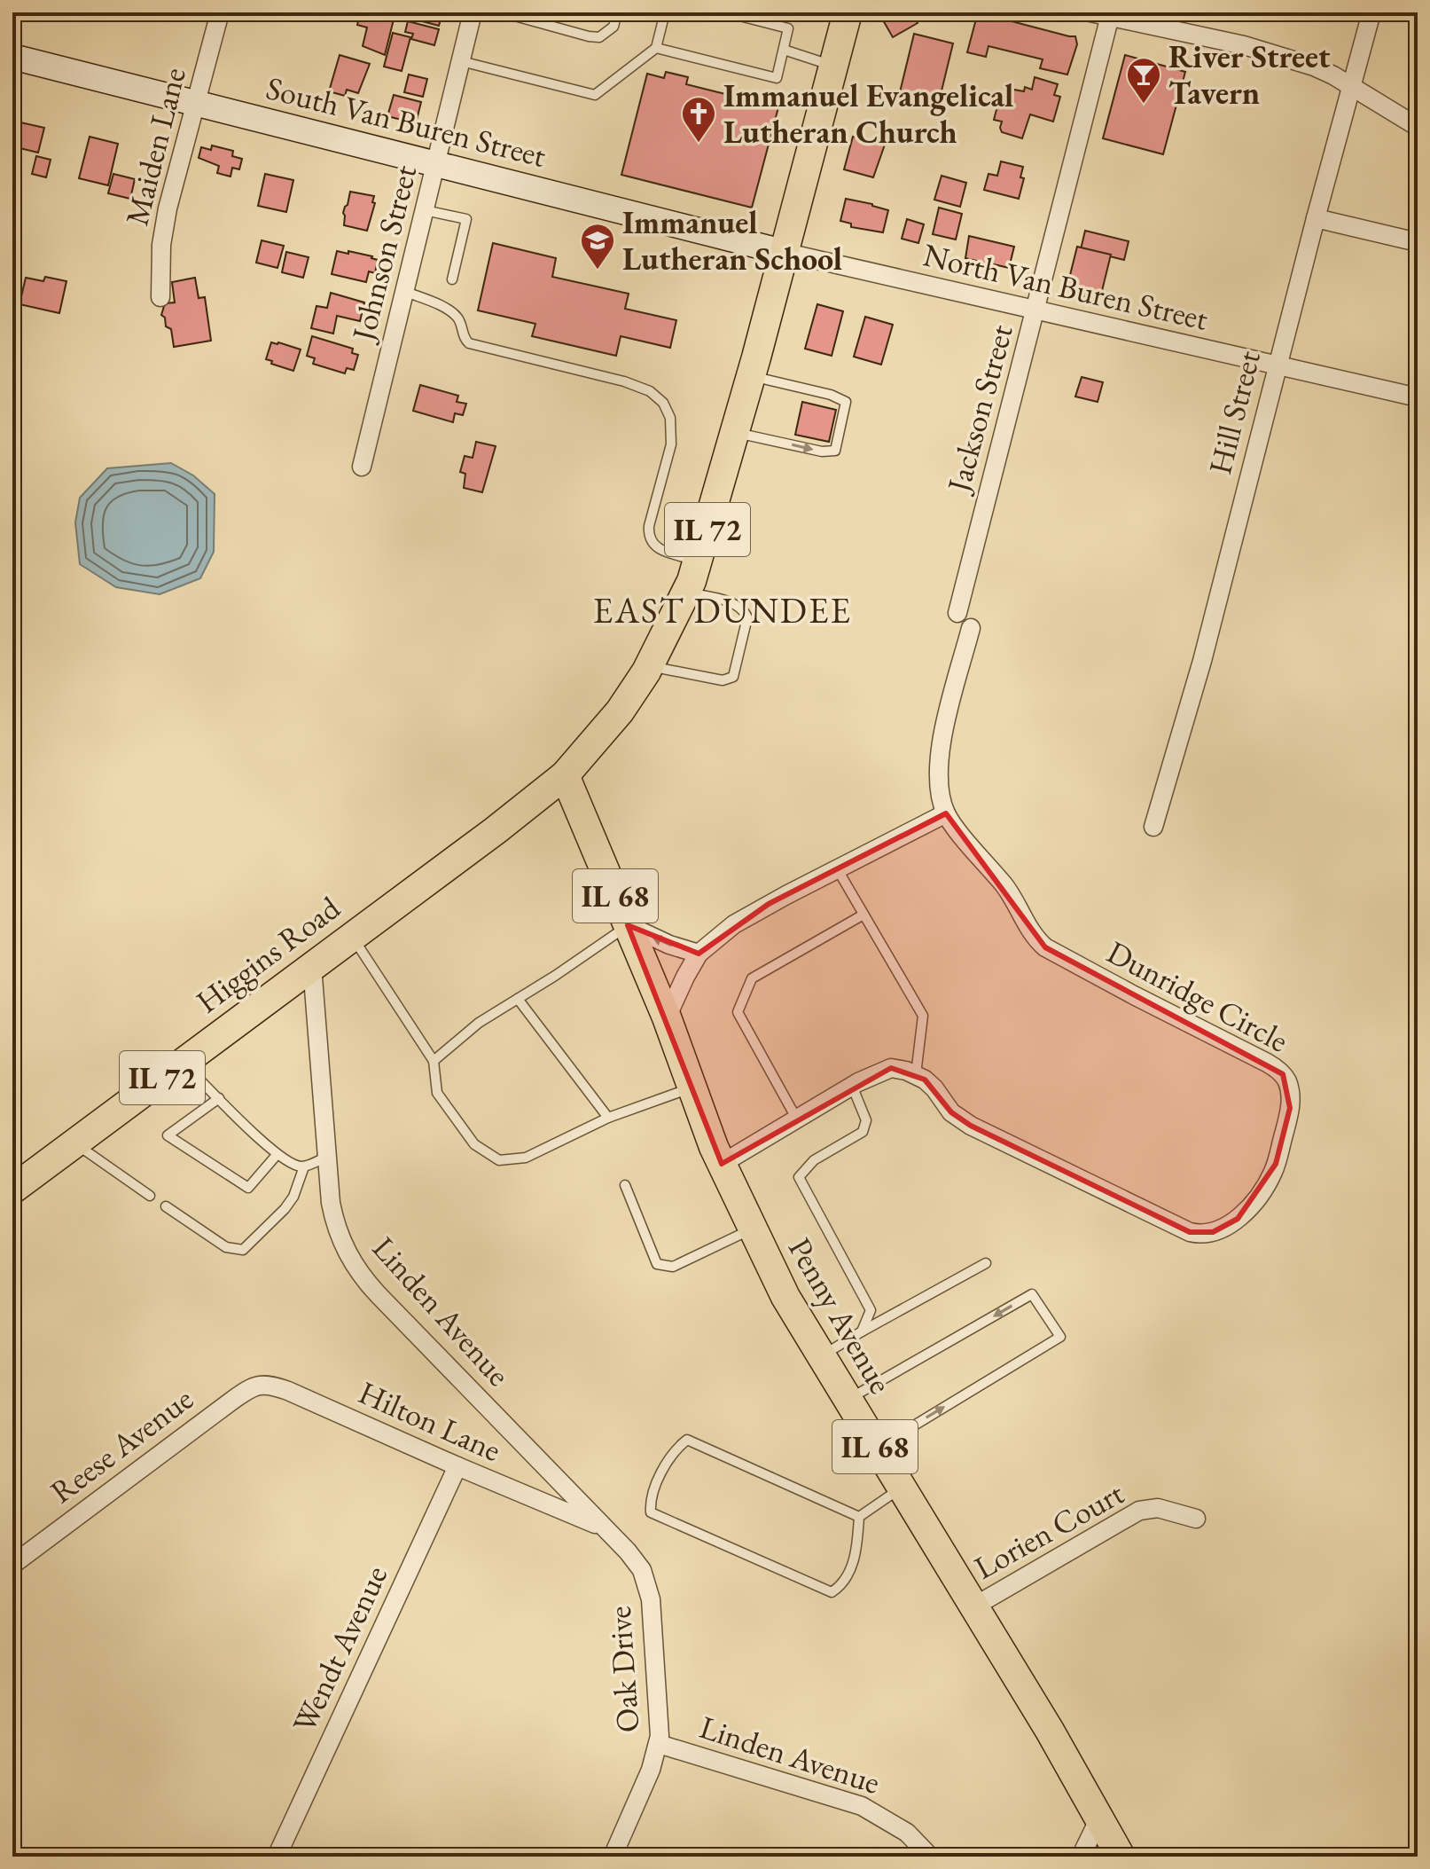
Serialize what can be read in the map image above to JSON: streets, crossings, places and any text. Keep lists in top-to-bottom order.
{
  "streets": {
    "main road": [
      "IL 72",
      "IL 68",
      "Higgins Road",
      "Penny Avenue"
    ],
    "street": [
      "South Van Buren Street",
      "Maiden Lane",
      "Johnson Street",
      "North Van Buren Street",
      "Jackson Street",
      "Hill Street",
      "Dunridge Circle",
      "Linden Avenue",
      "Hilton Lane",
      "Reese Avenue",
      "Lorien Court",
      "Wendt Avenue",
      "Oak Drive"
    ]
  },
  "crossings": [
    ["South Van Buren Street", "Maiden Lane"],
    ["South Van Buren Street", "Johnson Street"],
    ["South Van Buren Street", "North Van Buren Street"],
    ["South Van Buren Street", "IL 72"],
    ["North Van Buren Street", "Jackson Street"],
    ["North Van Buren Street", "Hill Street"],
    ["North Van Buren Street", "IL 72"],
    ["IL 72", "Higgins Road"],
    ["IL 72", "Penny Avenue"],
    ["Higgins Road", "Linden Avenue"],
    ["Higgins Road", "Penny Avenue"],
    ["Linden Avenue", "Hilton Lane"],
    ["Linden Avenue", "Oak Drive"],
    ["Penny Avenue", "Lorien Court"],
    ["Hilton Lane", "Reese Avenue"],
    ["Hilton Lane", "Wendt Avenue"],
    ["Hilton Lane", "Oak Drive"]
  ],
  "districts": ["EAST DUNDEE"],
  "places": {
    "bar": ["River Street Tavern"],
    "church": ["Immanuel Evangelical Lutheran Church"],
    "school or university": ["Immanuel Lutheran School"]
  }
}
